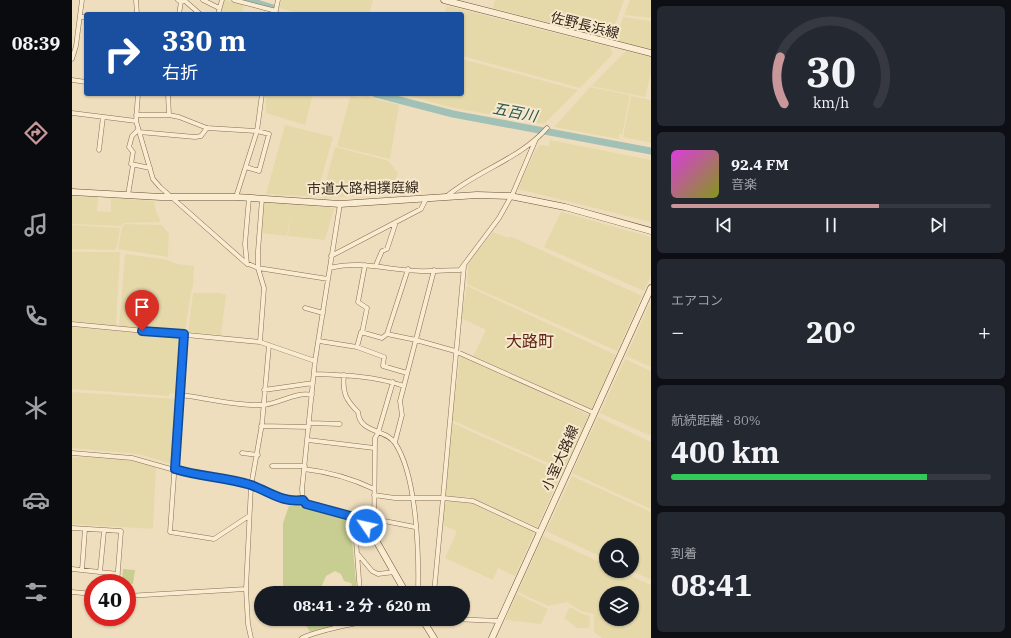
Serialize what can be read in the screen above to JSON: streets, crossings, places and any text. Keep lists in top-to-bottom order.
{
  "streets": {
    "street": ["佐野長浜線", "市道大路相撲庭線", "小室大路線"]
  },
  "districts": ["大路町"],
  "water": ["五百川"],
  "page": {
    "tabs": "08:39",
    "turn": ["330 m", "右折"],
    "song": ["92.4 FM", "音楽"],
    "tile": [
      "エアコン",
      ["航続距離 · 80%", "400 km"],
      ["到着", "08:41"]
    ],
    "heat": ["−", "20°", "+"],
    "limit": "40",
    "trip": "08:41 · 2 分 · 620 m",
    "gauge": ["30", "km/h"]
  }
}
